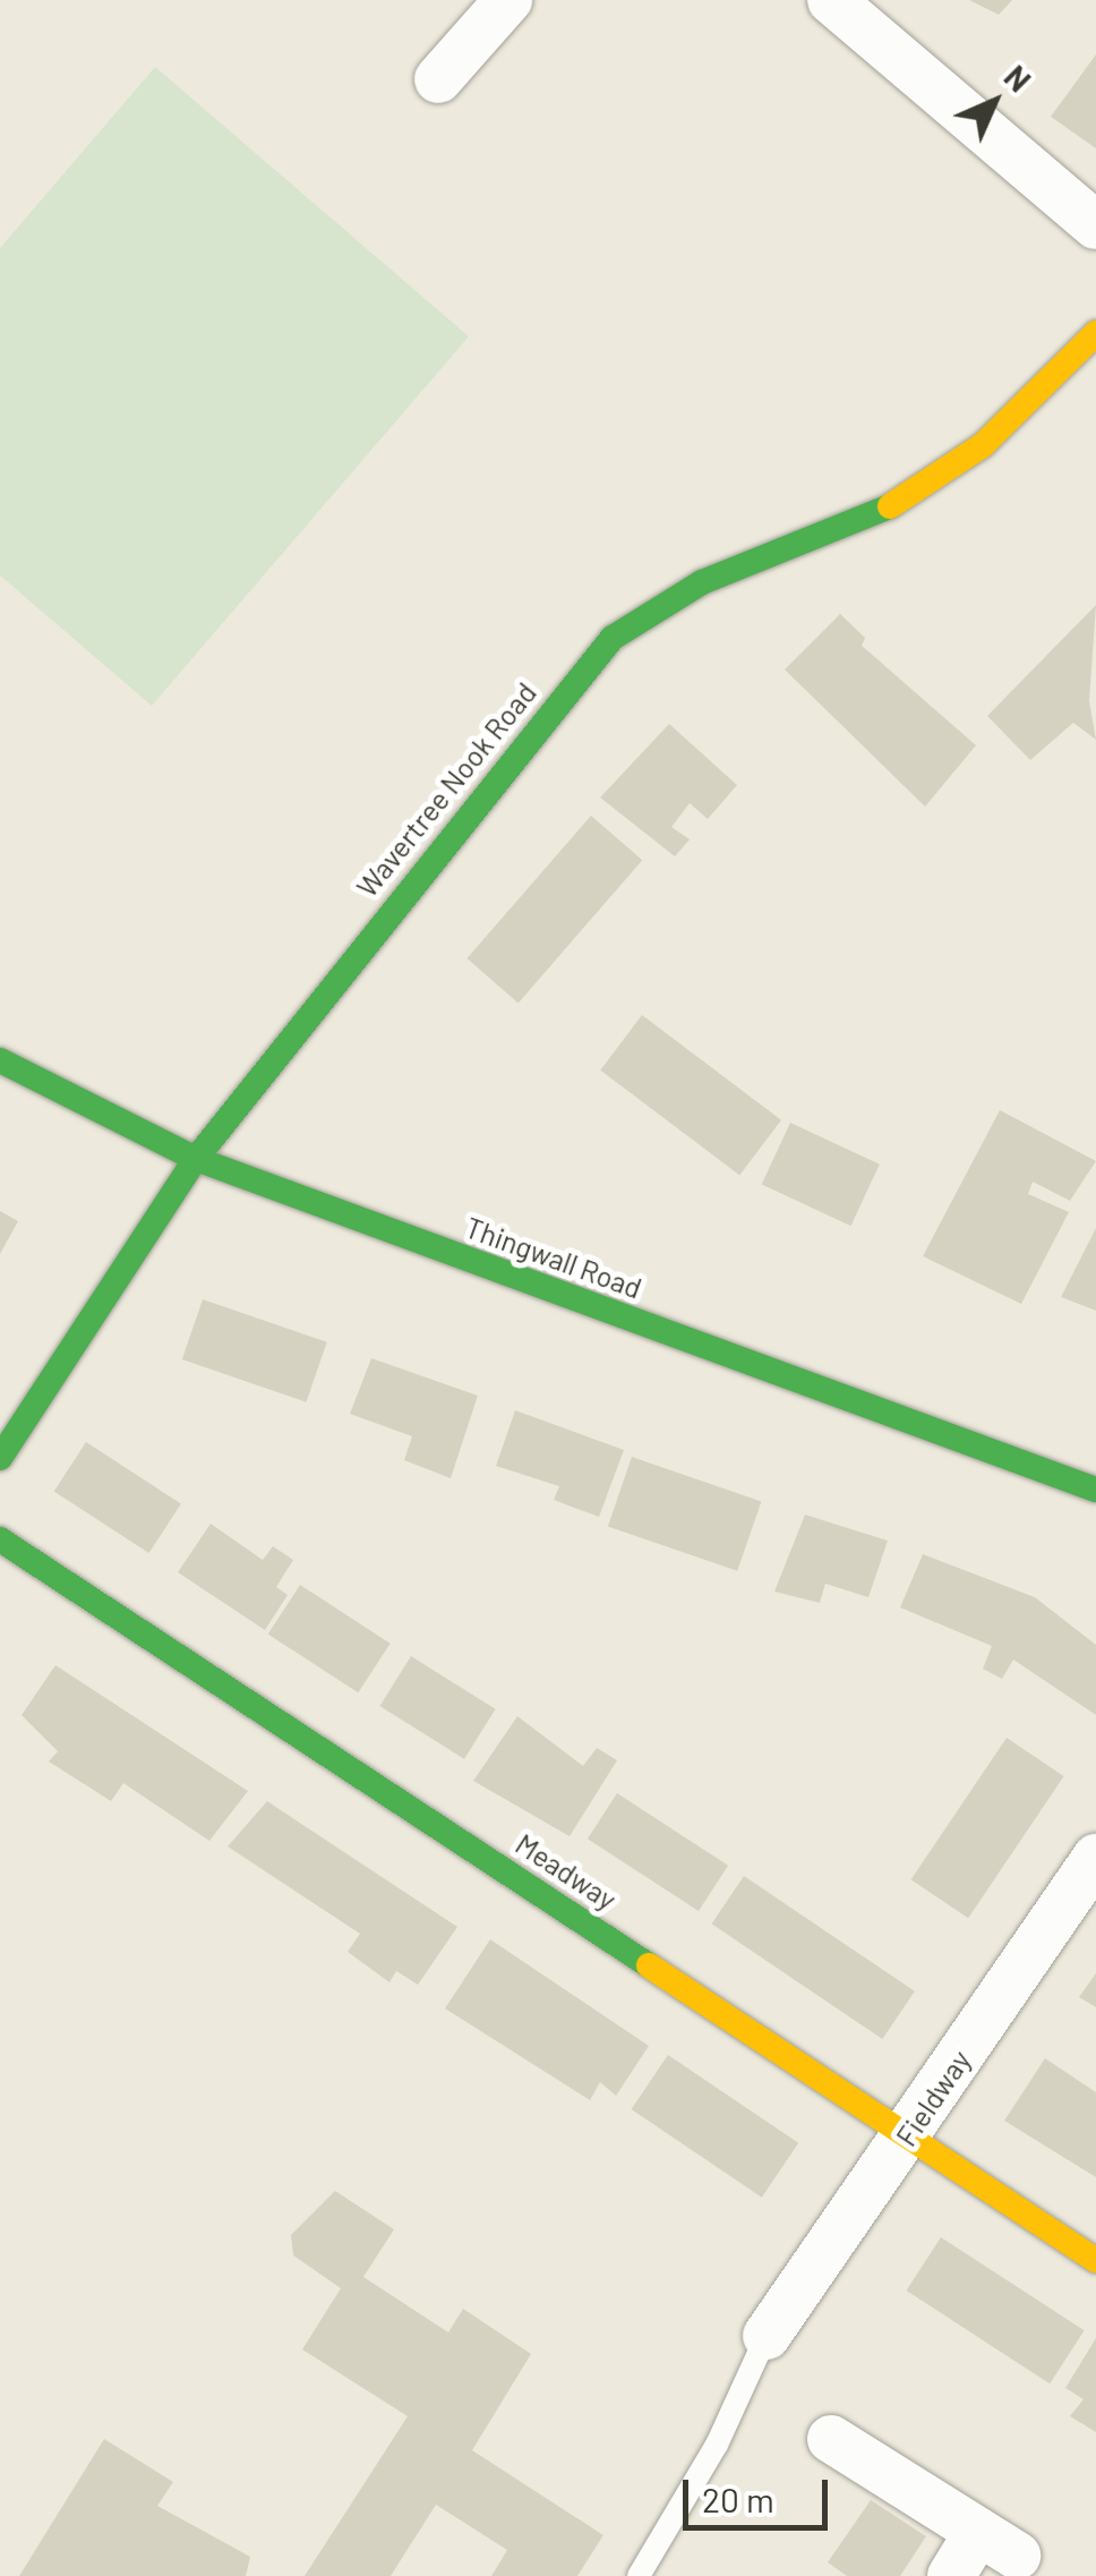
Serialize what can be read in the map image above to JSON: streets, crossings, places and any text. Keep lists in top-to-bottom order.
{
  "streets": {
    "street": [
      "Wavertree Nook Road",
      "Thingwall Road",
      "Meadway",
      "Fieldway"
    ]
  },
  "crossings": [
    ["Wavertree Nook Road", "Thingwall Road"],
    ["Meadway", "Fieldway"]
  ],
  "scale_bar": "20 m",
  "north": "top right"
}
